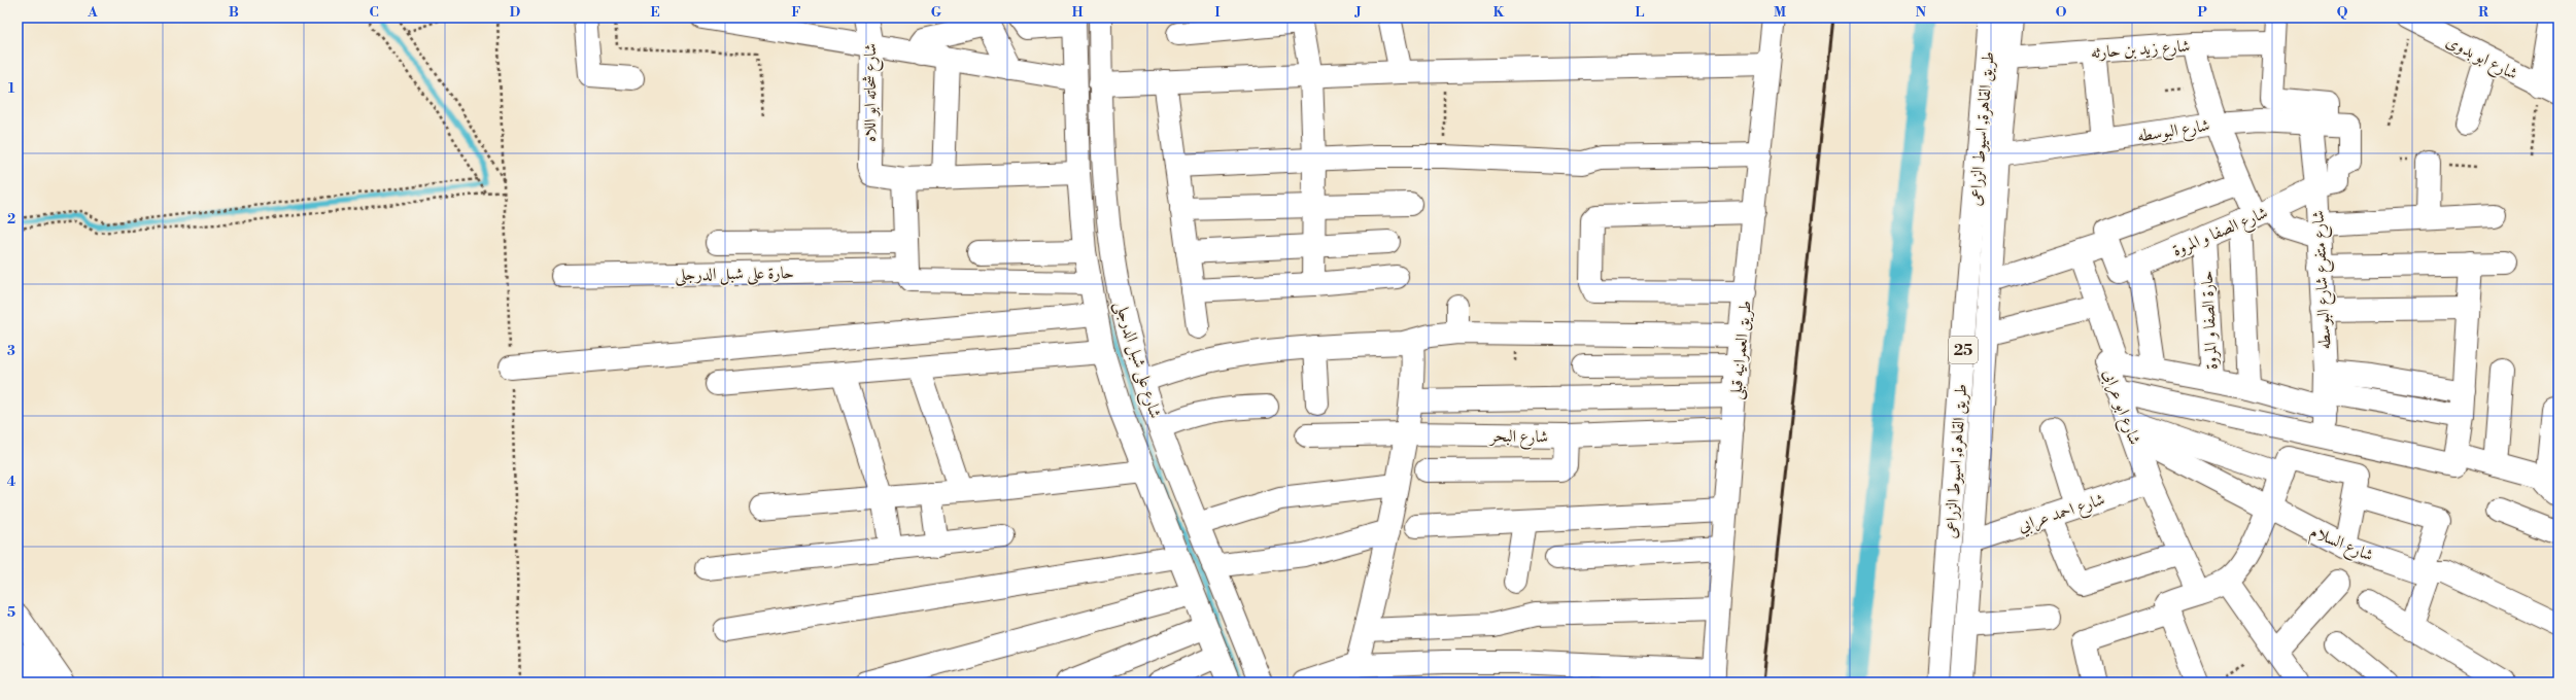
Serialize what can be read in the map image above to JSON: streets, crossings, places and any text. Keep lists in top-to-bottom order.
{
  "streets": {
    "main road": [
      "شارع زيد بن حارثه",
      "شارع ابو بدوى",
      "شارع شحاته ابو اللاه",
      "طريق القاهرة, اسيوط الزراعى",
      "شارع البوسطه",
      "شارع الصفا و المروة",
      "حارة على شبل الدرجلى",
      "شارع متفرع شارع البوسطه",
      "حارة الصفا و المروة",
      "طريق العمرانيه قبلى",
      "25",
      "شارع على شبل الدرجلى",
      "شارع ابو عرابى",
      "شارع البحر",
      "شارع احمد عرابي",
      "شارع السلام"
    ]
  },
  "crossings": [
    ["شارع زيد بن حارثه", "طريق القاهرة, اسيوط الزراعى"],
    ["طريق القاهرة, اسيوط الزراعى", "شارع البوسطه"],
    ["طريق القاهرة, اسيوط الزراعى", "شارع احمد عرابي"],
    ["شارع البوسطه", "شارع الصفا و المروة"],
    ["شارع البوسطه", "شارع متفرع شارع البوسطه"],
    ["شارع الصفا و المروة", "شارع متفرع شارع البوسطه"],
    ["شارع الصفا و المروة", "حارة الصفا و المروة"],
    ["حارة على شبل الدرجلى", "شارع على شبل الدرجلى"],
    ["شارع متفرع شارع البوسطه", "شارع ابو عرابى"],
    ["حارة الصفا و المروة", "شارع ابو عرابى"],
    ["طريق العمرانيه قبلى", "شارع البحر"],
    ["شارع ابو عرابى", "شارع احمد عرابي"],
    ["شارع ابو عرابى", "شارع السلام"]
  ],
  "grid": {
    "columns": [
      "A",
      "B",
      "C",
      "D",
      "E",
      "F",
      "G",
      "H",
      "I",
      "J",
      "K",
      "L",
      "M",
      "N",
      "O",
      "P",
      "Q",
      "R"
    ],
    "rows": [
      "1",
      "2",
      "3",
      "4",
      "5"
    ]
  }
}
